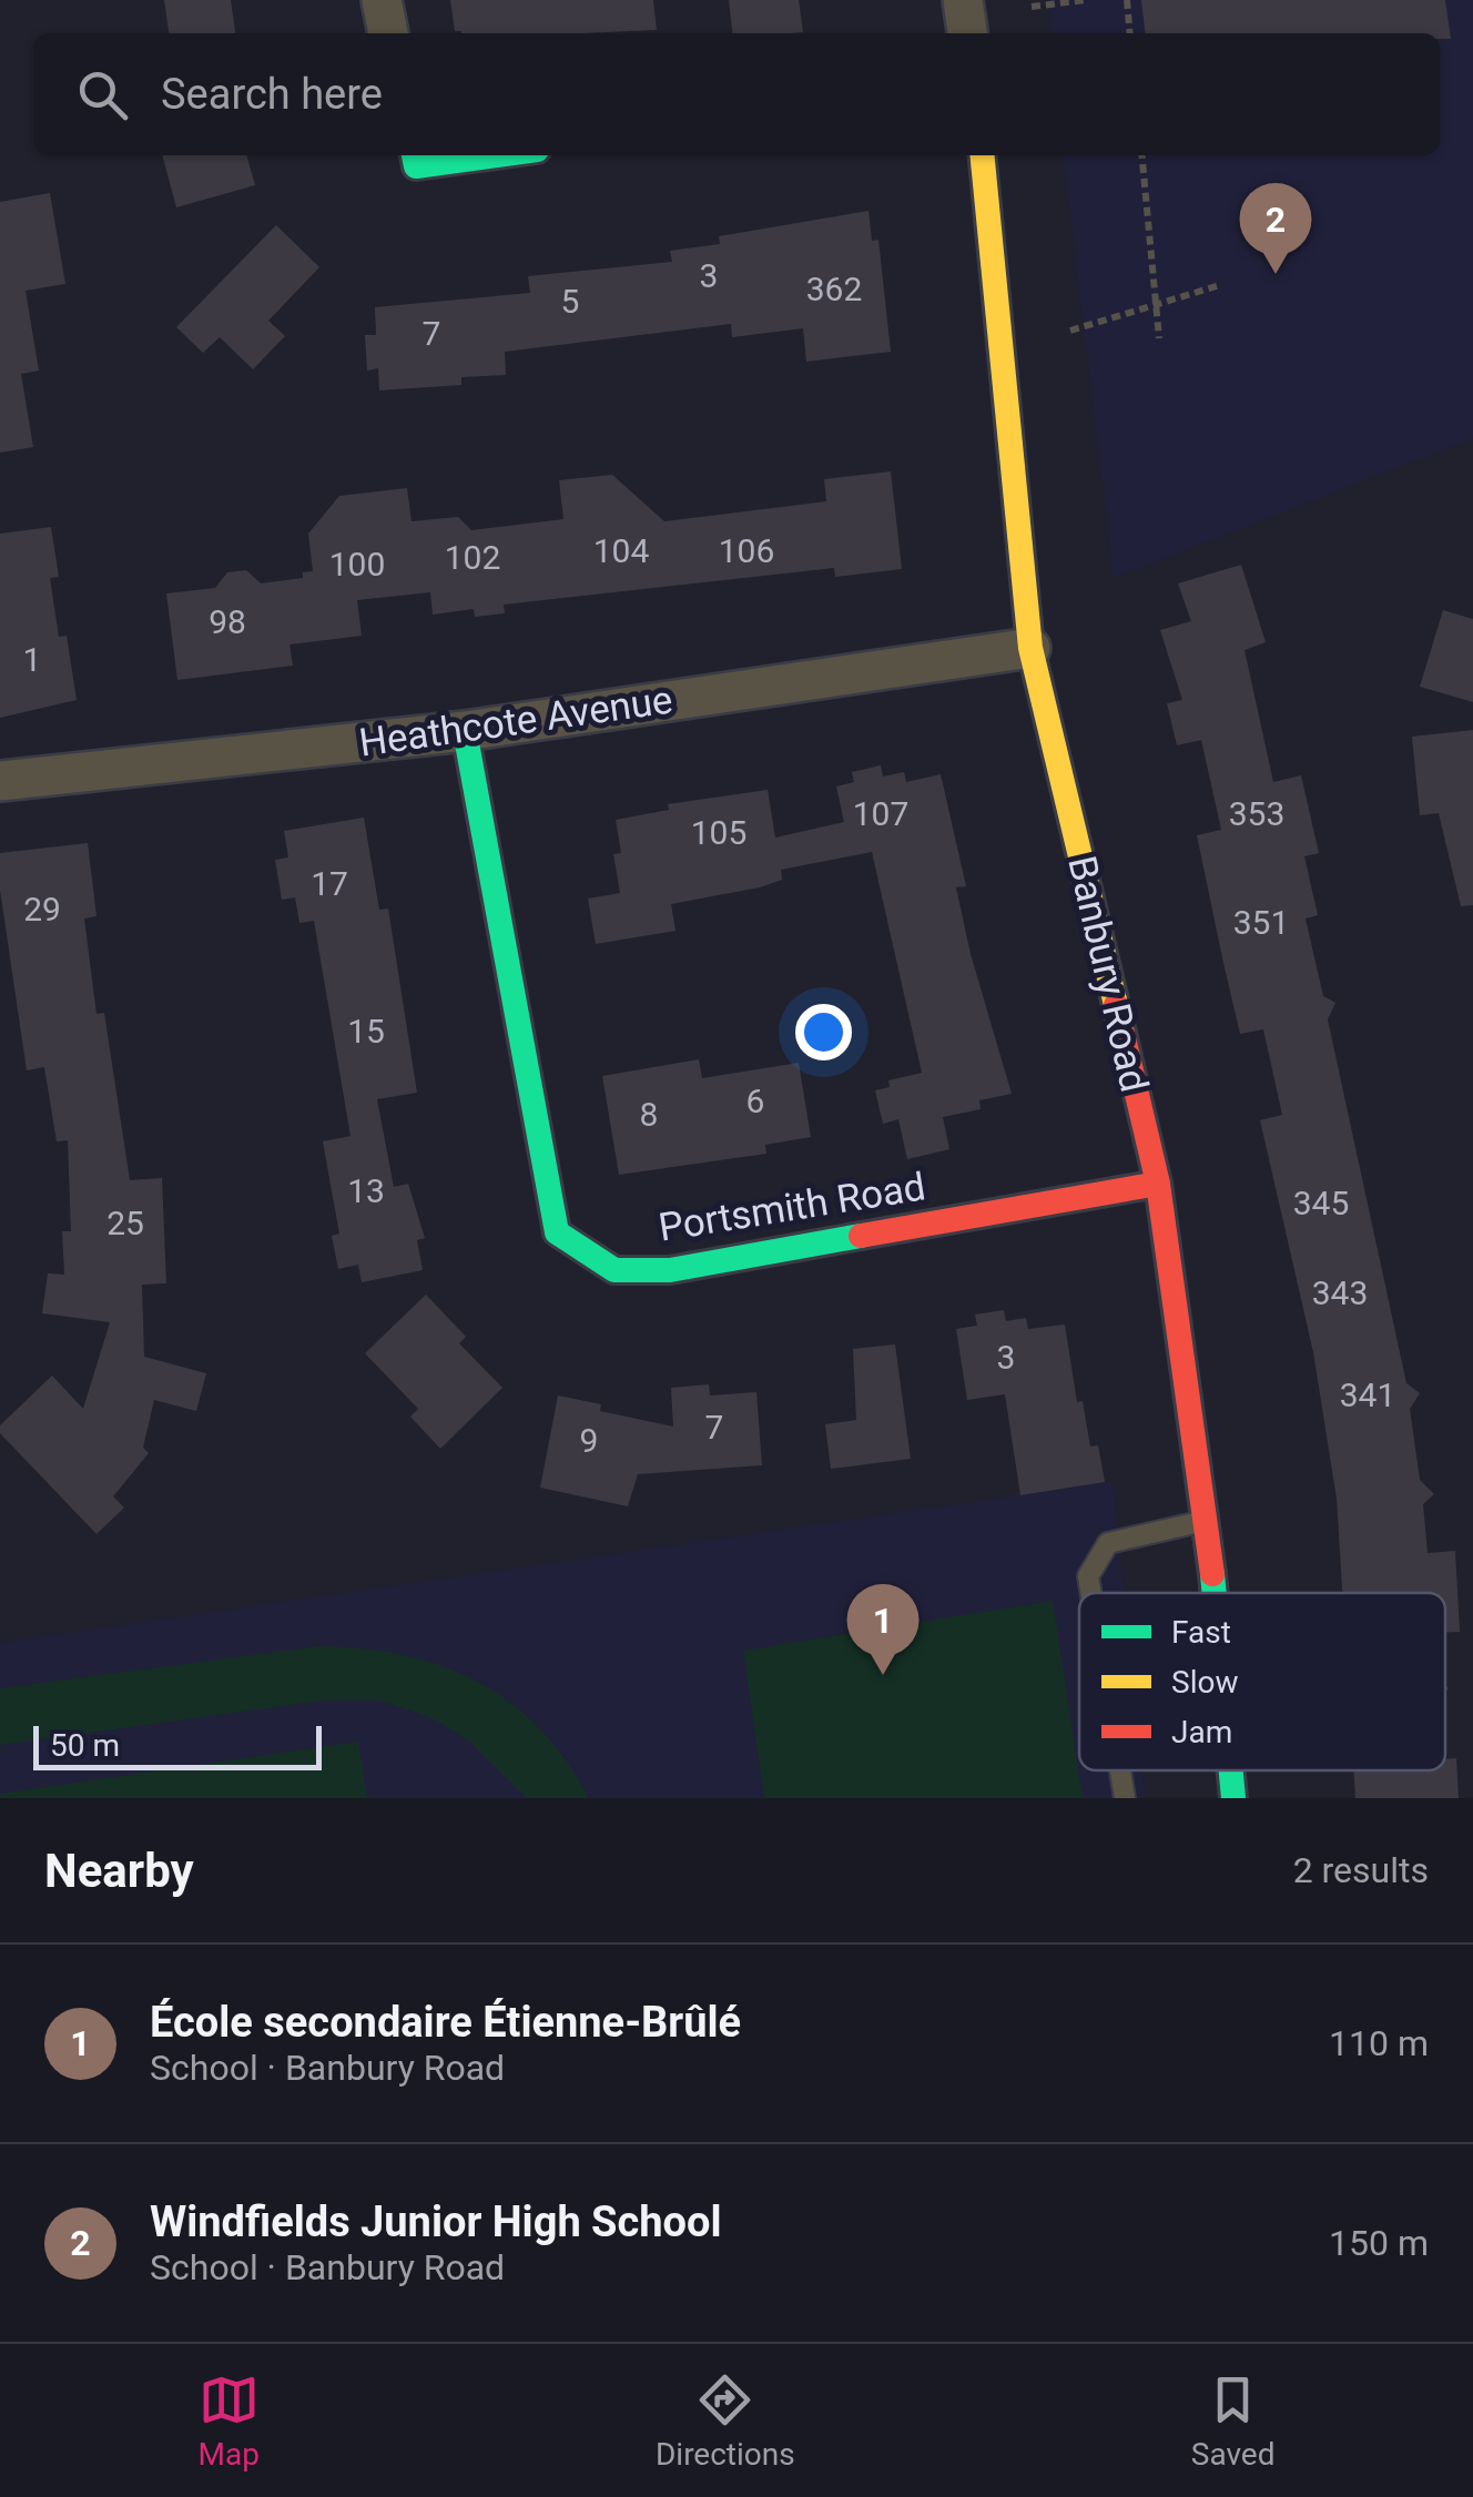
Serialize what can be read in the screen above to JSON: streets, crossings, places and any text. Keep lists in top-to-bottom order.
{
  "streets": {
    "street": ["Heathcote Avenue", "Banbury Road", "Portsmith Road"]
  },
  "crossings": [
    ["Heathcote Avenue", "Banbury Road"],
    ["Heathcote Avenue", "Portsmith Road"],
    ["Banbury Road", "Portsmith Road"]
  ],
  "house_numbers": [
    "3",
    "362",
    "5",
    "7",
    "104",
    "106",
    "102",
    "100",
    "98",
    "1",
    "107",
    "353",
    "105",
    "17",
    "29",
    "351",
    "15",
    "6",
    "8",
    "13",
    "345",
    "25",
    "343",
    "3",
    "341",
    "7",
    "9"
  ],
  "legend": ["Fast", "Slow", "Jam"],
  "scale_bar": "50 m",
  "page": {
    "search": "Search here",
    "pins": ["2", "1"],
    "scale": "50 m",
    "heading": ["Nearby", "2 results"],
    "list": [
      {
        "mark": "1",
        "name": "École secondaire Étienne-Brûlé",
        "note": "School · Banbury Road",
        "value": "110 m"
      },
      {
        "mark": "2",
        "name": "Windfields Junior High School",
        "note": "School · Banbury Road",
        "value": "150 m"
      }
    ],
    "nav": ["Map", "Directions", "Saved"]
  }
}
